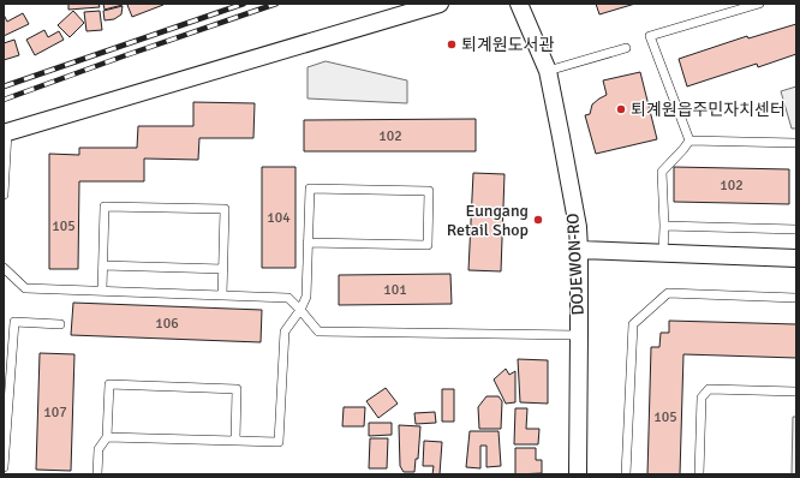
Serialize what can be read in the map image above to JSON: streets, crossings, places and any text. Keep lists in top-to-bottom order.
{
  "streets": {
    "street": ["DOJEWON-RO"]
  },
  "places": ["퇴계원도서관", "퇴계원읍주민자치센터", "Eungang Retail Shop"],
  "house_numbers": [
    "102",
    "102",
    "104",
    "105",
    "101",
    "106",
    "107",
    "105"
  ]
}
